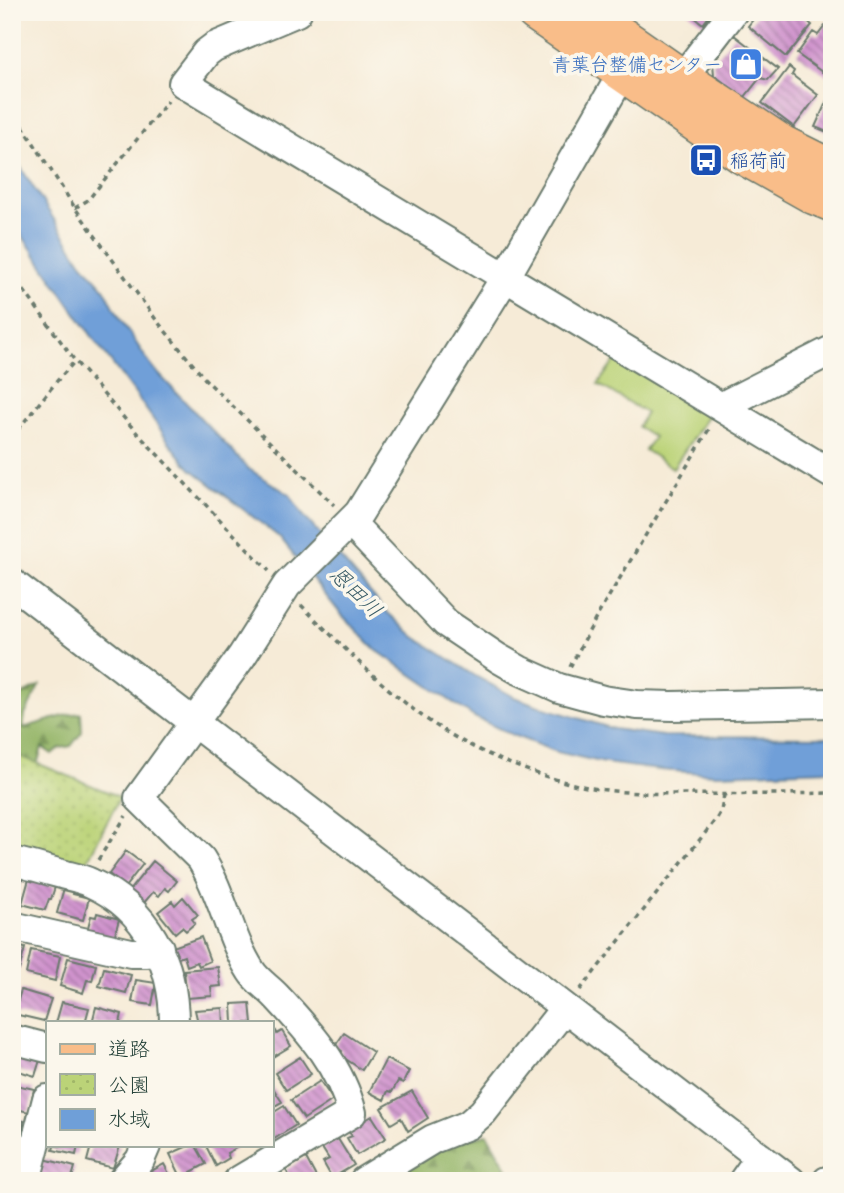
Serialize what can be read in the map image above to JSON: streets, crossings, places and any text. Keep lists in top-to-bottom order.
{
  "water": ["恩田川"],
  "places": {
    "shop": ["青葉台整備センター"],
    "bus stop": ["稲荷前"]
  },
  "legend": ["道路", "公園", "水域"]
}
